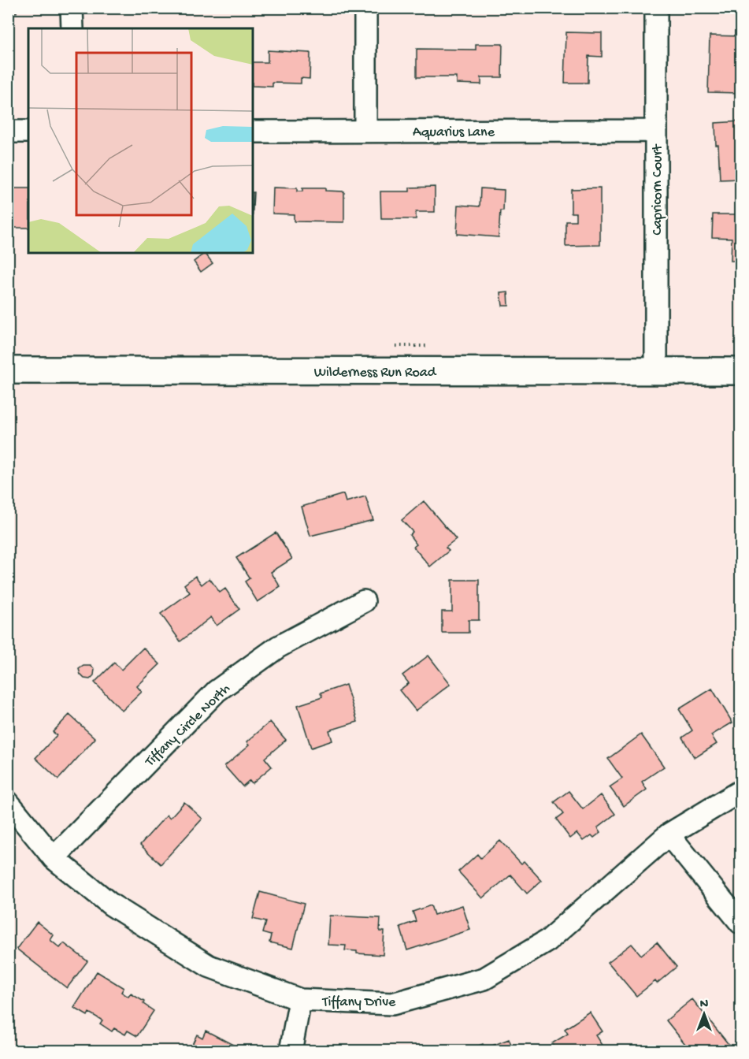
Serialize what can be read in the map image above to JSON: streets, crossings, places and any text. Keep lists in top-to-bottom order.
{
  "streets": {
    "street": [
      "Aquarius Lane",
      "Capricorn Court",
      "Wilderness Run Road",
      "Tiffany Circle North",
      "Tiffany Drive"
    ]
  },
  "crossings": [
    ["Aquarius Lane", "Capricorn Court"],
    ["Capricorn Court", "Wilderness Run Road"],
    ["Tiffany Circle North", "Tiffany Drive"]
  ],
  "north": "top"
}
